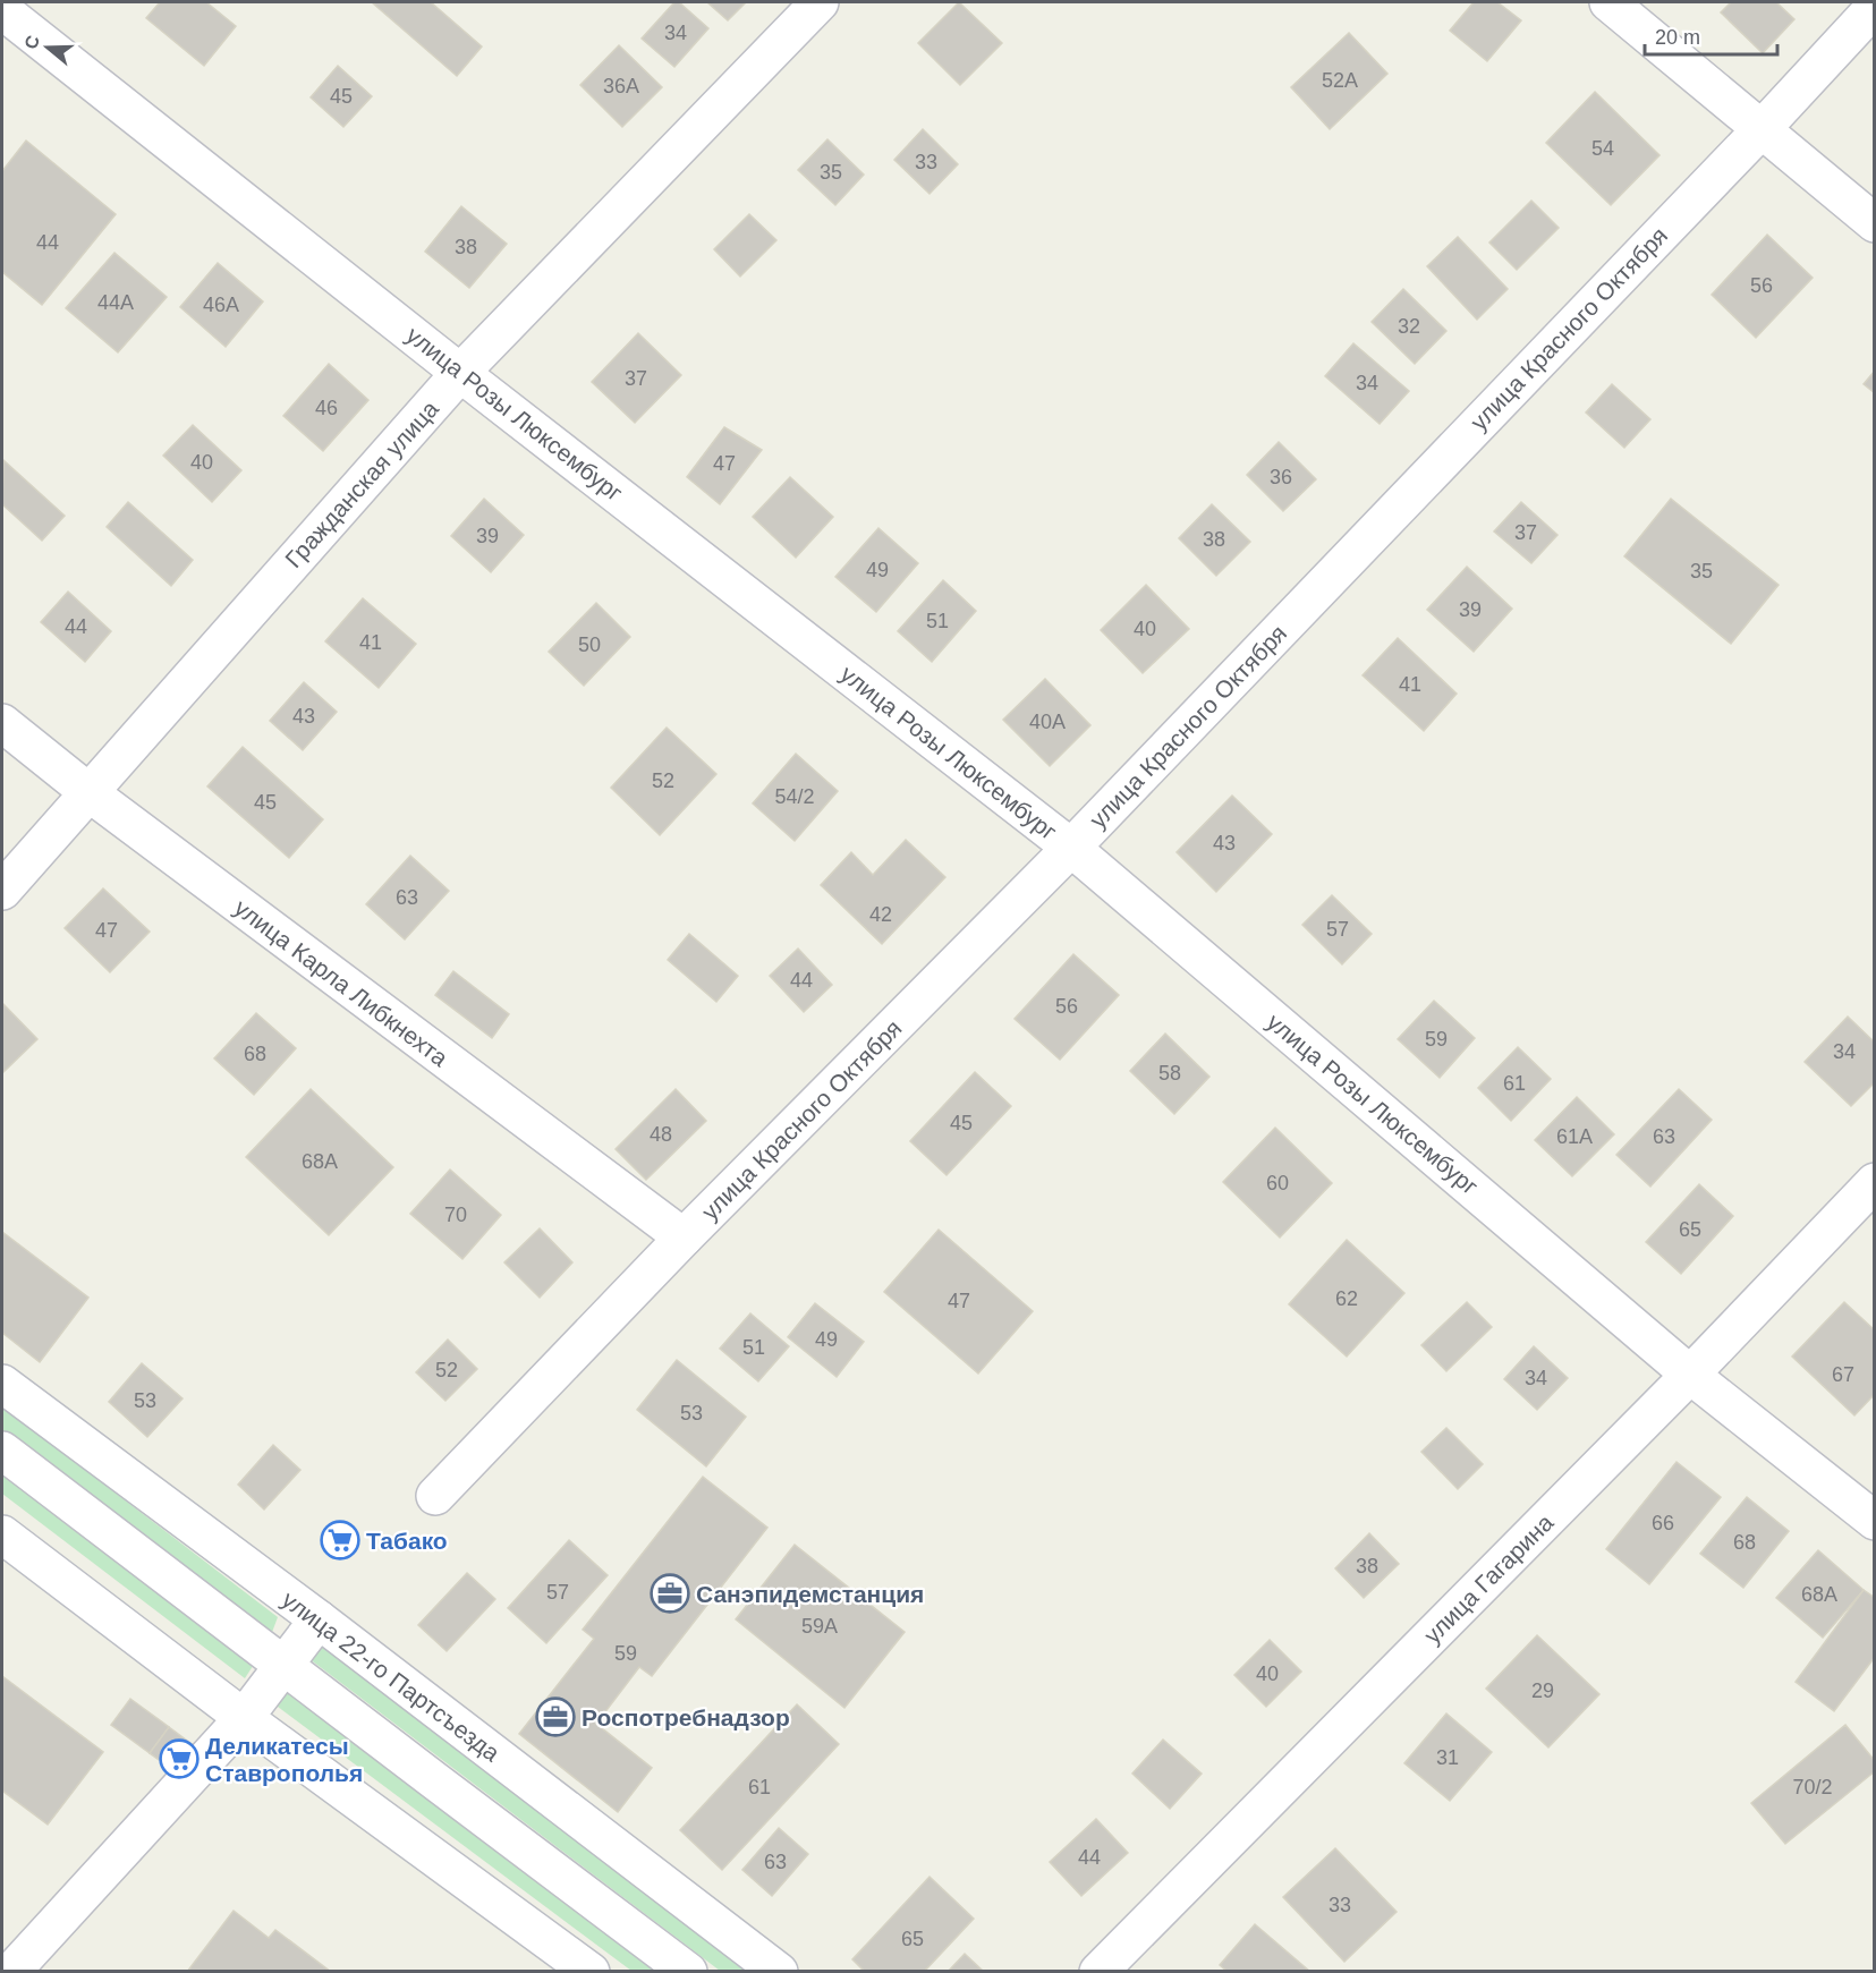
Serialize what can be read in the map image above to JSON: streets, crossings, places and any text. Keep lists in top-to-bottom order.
{
  "streets": {
    "street": [
      "улица Красного Октября",
      "улица Розы Люксембург",
      "Гражданская улица",
      "улица Карла Либкнехта",
      "улица Гагарина",
      "улица 22-го Партсъезда"
    ]
  },
  "crossings": [
    ["улица Красного Октября", "улица Розы Люксембург"],
    ["улица Красного Октября", "улица Карла Либкнехта"],
    ["улица Розы Люксембург", "Гражданская улица"],
    ["улица Розы Люксембург", "улица Гагарина"],
    ["Гражданская улица", "улица Карла Либкнехта"]
  ],
  "places": {
    "supermarket": ["Табако", "Деликатесы Ставрополья"],
    "office": ["Санэпидемстанция", "Роспотребнадзор"]
  },
  "house_numbers": [
    "34",
    "52А",
    "36А",
    "45",
    "54",
    "33",
    "35",
    "44",
    "38",
    "56",
    "44А",
    "46А",
    "32",
    "37",
    "34",
    "46",
    "40",
    "47",
    "36",
    "37",
    "39",
    "38",
    "49",
    "35",
    "39",
    "51",
    "44",
    "40",
    "41",
    "50",
    "41",
    "43",
    "40А",
    "52",
    "54/2",
    "45",
    "43",
    "63",
    "42",
    "57",
    "47",
    "44",
    "56",
    "59",
    "34",
    "68",
    "58",
    "61",
    "45",
    "48",
    "61А",
    "63",
    "68А",
    "60",
    "70",
    "65",
    "62",
    "47",
    "49",
    "51",
    "52",
    "67",
    "34",
    "53",
    "53",
    "66",
    "68",
    "38",
    "57",
    "68А",
    "59А",
    "59",
    "40",
    "29",
    "31",
    "61",
    "70/2",
    "44",
    "63",
    "33",
    "65"
  ],
  "scale_bar": "20 m",
  "north": "left"
}
